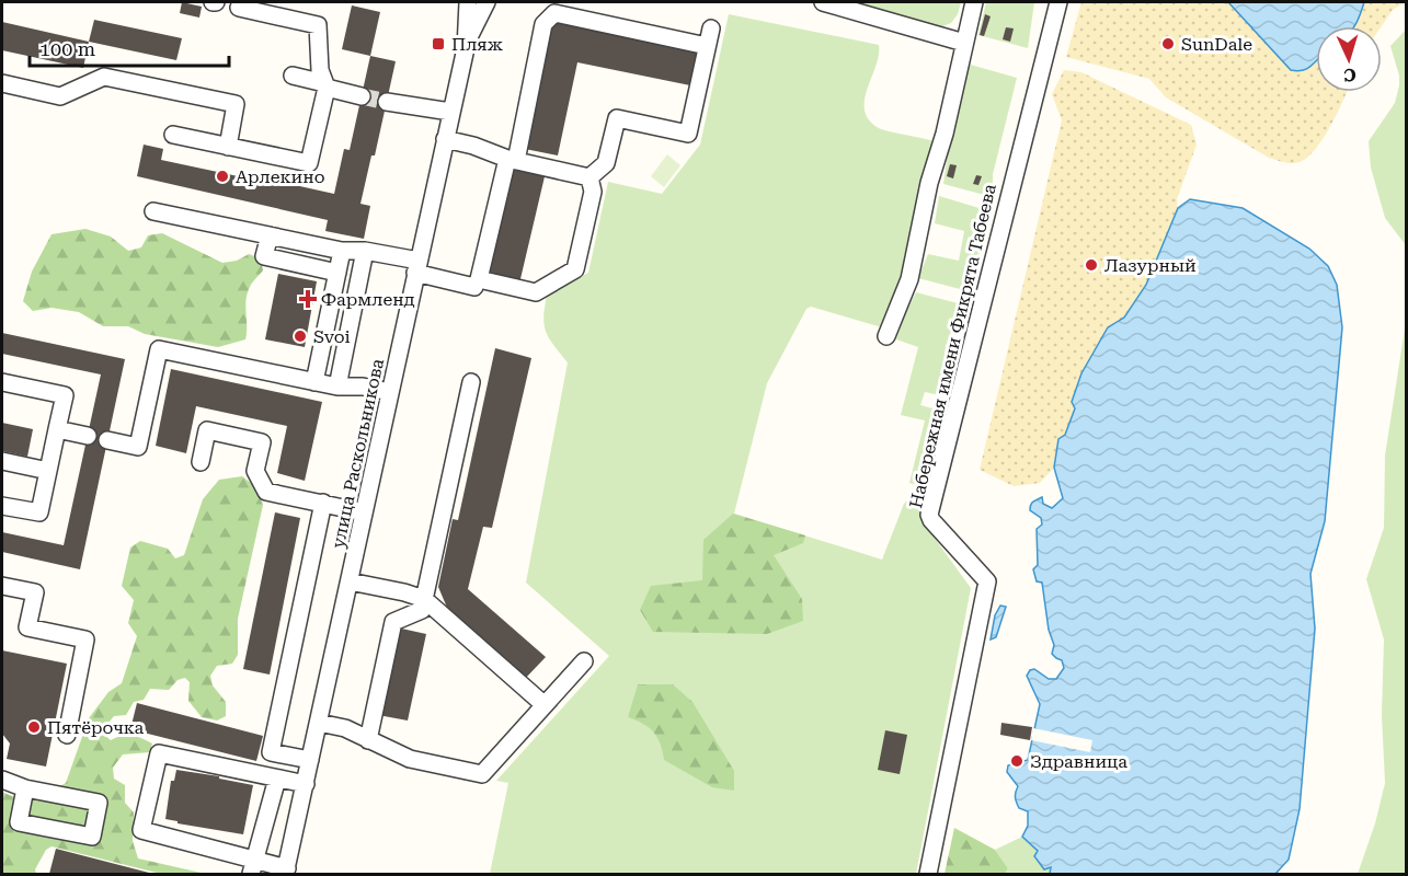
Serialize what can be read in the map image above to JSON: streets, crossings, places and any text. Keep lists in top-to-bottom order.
{
  "streets": {
    "street": ["Набережная имени Фикрята Табеева", "улица Раскольникова"]
  },
  "places": {
    "transit": ["Пляж"],
    "other": [
      "SunDale",
      "Арлекино",
      "Лазурный",
      "Svoi",
      "Пятёрочка",
      "Здравница"
    ],
    "health": ["Фармленд"]
  },
  "scale_bar": "100 m",
  "north": "bottom"
}
